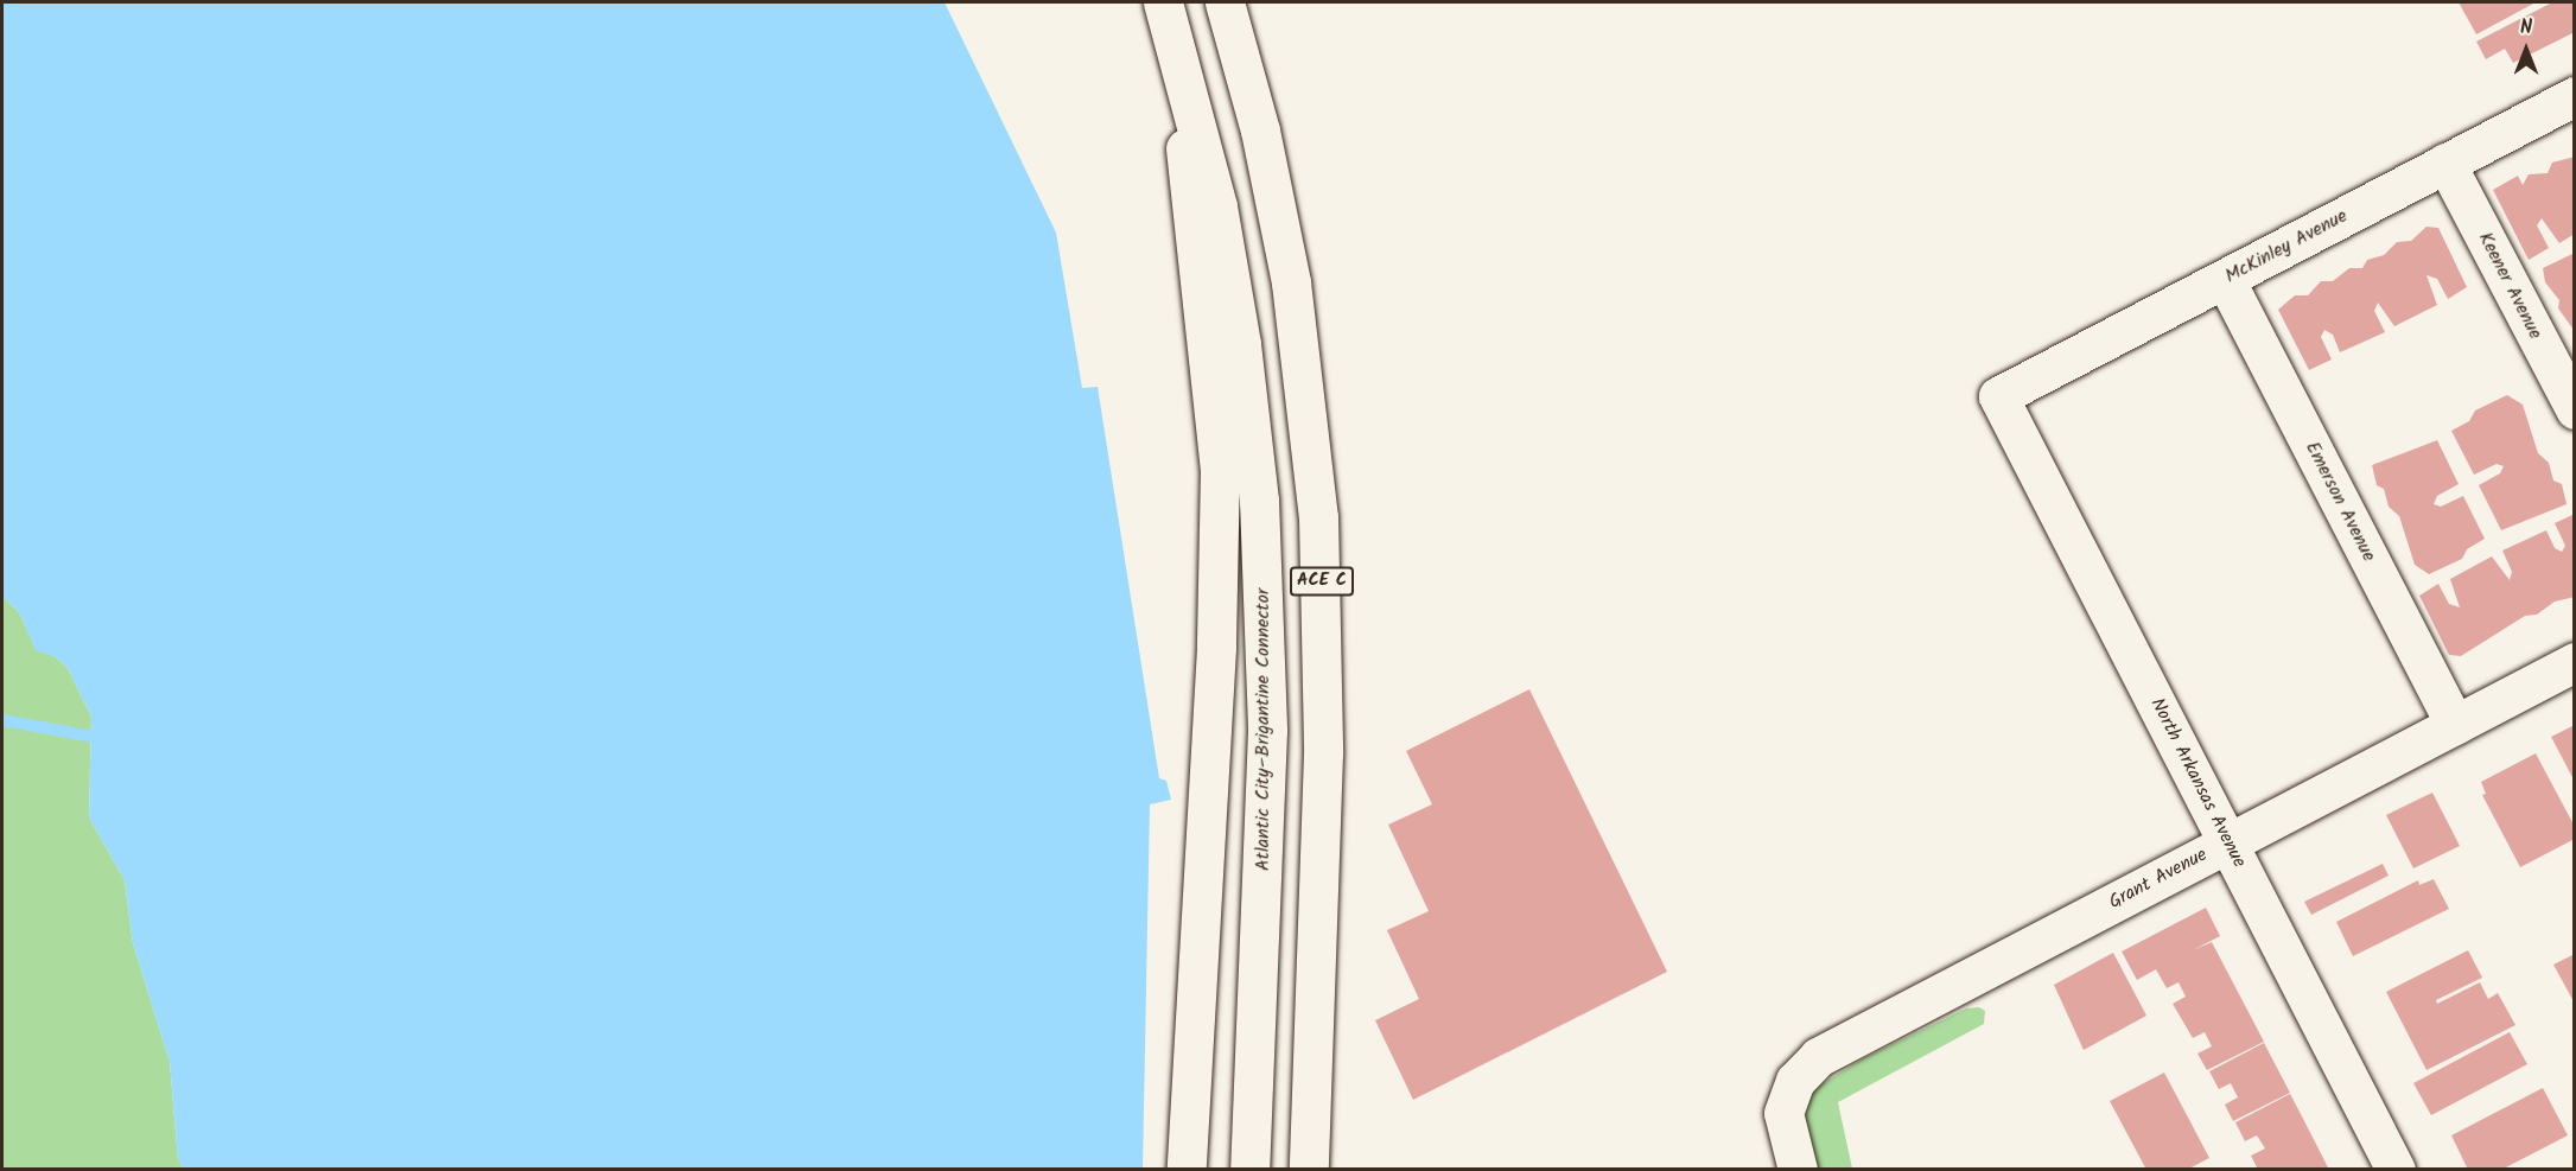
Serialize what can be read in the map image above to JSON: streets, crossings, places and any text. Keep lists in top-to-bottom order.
{
  "streets": {
    "main road": [
      "McKinley Avenue",
      "Keener Avenue",
      "Emerson Avenue",
      "ACE C",
      "Atlantic City–Brigantine Connector",
      "North Arkansas Avenue",
      "Grant Avenue"
    ]
  },
  "crossings": [
    ["McKinley Avenue", "Keener Avenue"],
    ["McKinley Avenue", "Emerson Avenue"],
    ["McKinley Avenue", "North Arkansas Avenue"],
    ["Emerson Avenue", "Grant Avenue"],
    ["North Arkansas Avenue", "Grant Avenue"]
  ],
  "north": "top"
}
